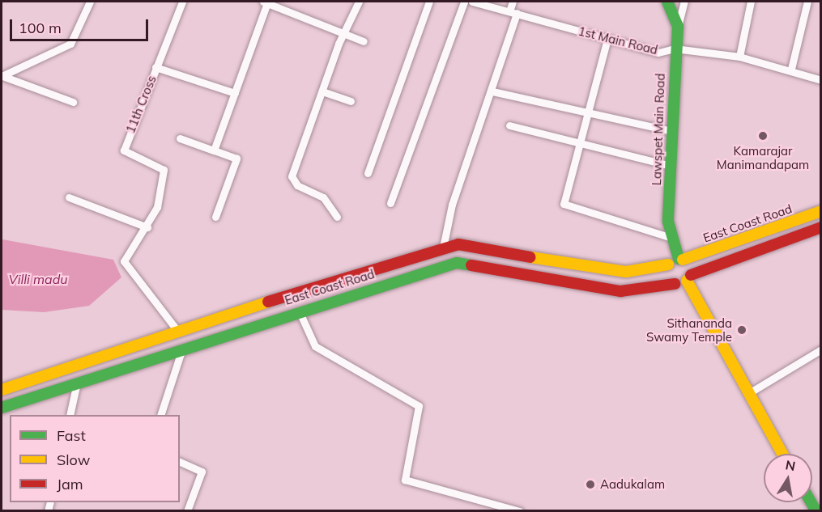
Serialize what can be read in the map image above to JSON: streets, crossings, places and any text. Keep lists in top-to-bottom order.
{
  "streets": {
    "main road": ["Lawspet Main Road", "East Coast Road"],
    "street": ["1st Main Road", "11th Cross"]
  },
  "crossings": [
    ["1st Main Road", "Lawspet Main Road"],
    ["11th Cross", "East Coast Road"],
    ["Lawspet Main Road", "East Coast Road"]
  ],
  "water": ["Villi madu"],
  "places": ["Kamarajar Manimandapam", "Sithananda Swamy Temple", "Aadukalam"],
  "legend": ["Fast", "Slow", "Jam"],
  "scale_bar": "100 m",
  "north": "top"
}
